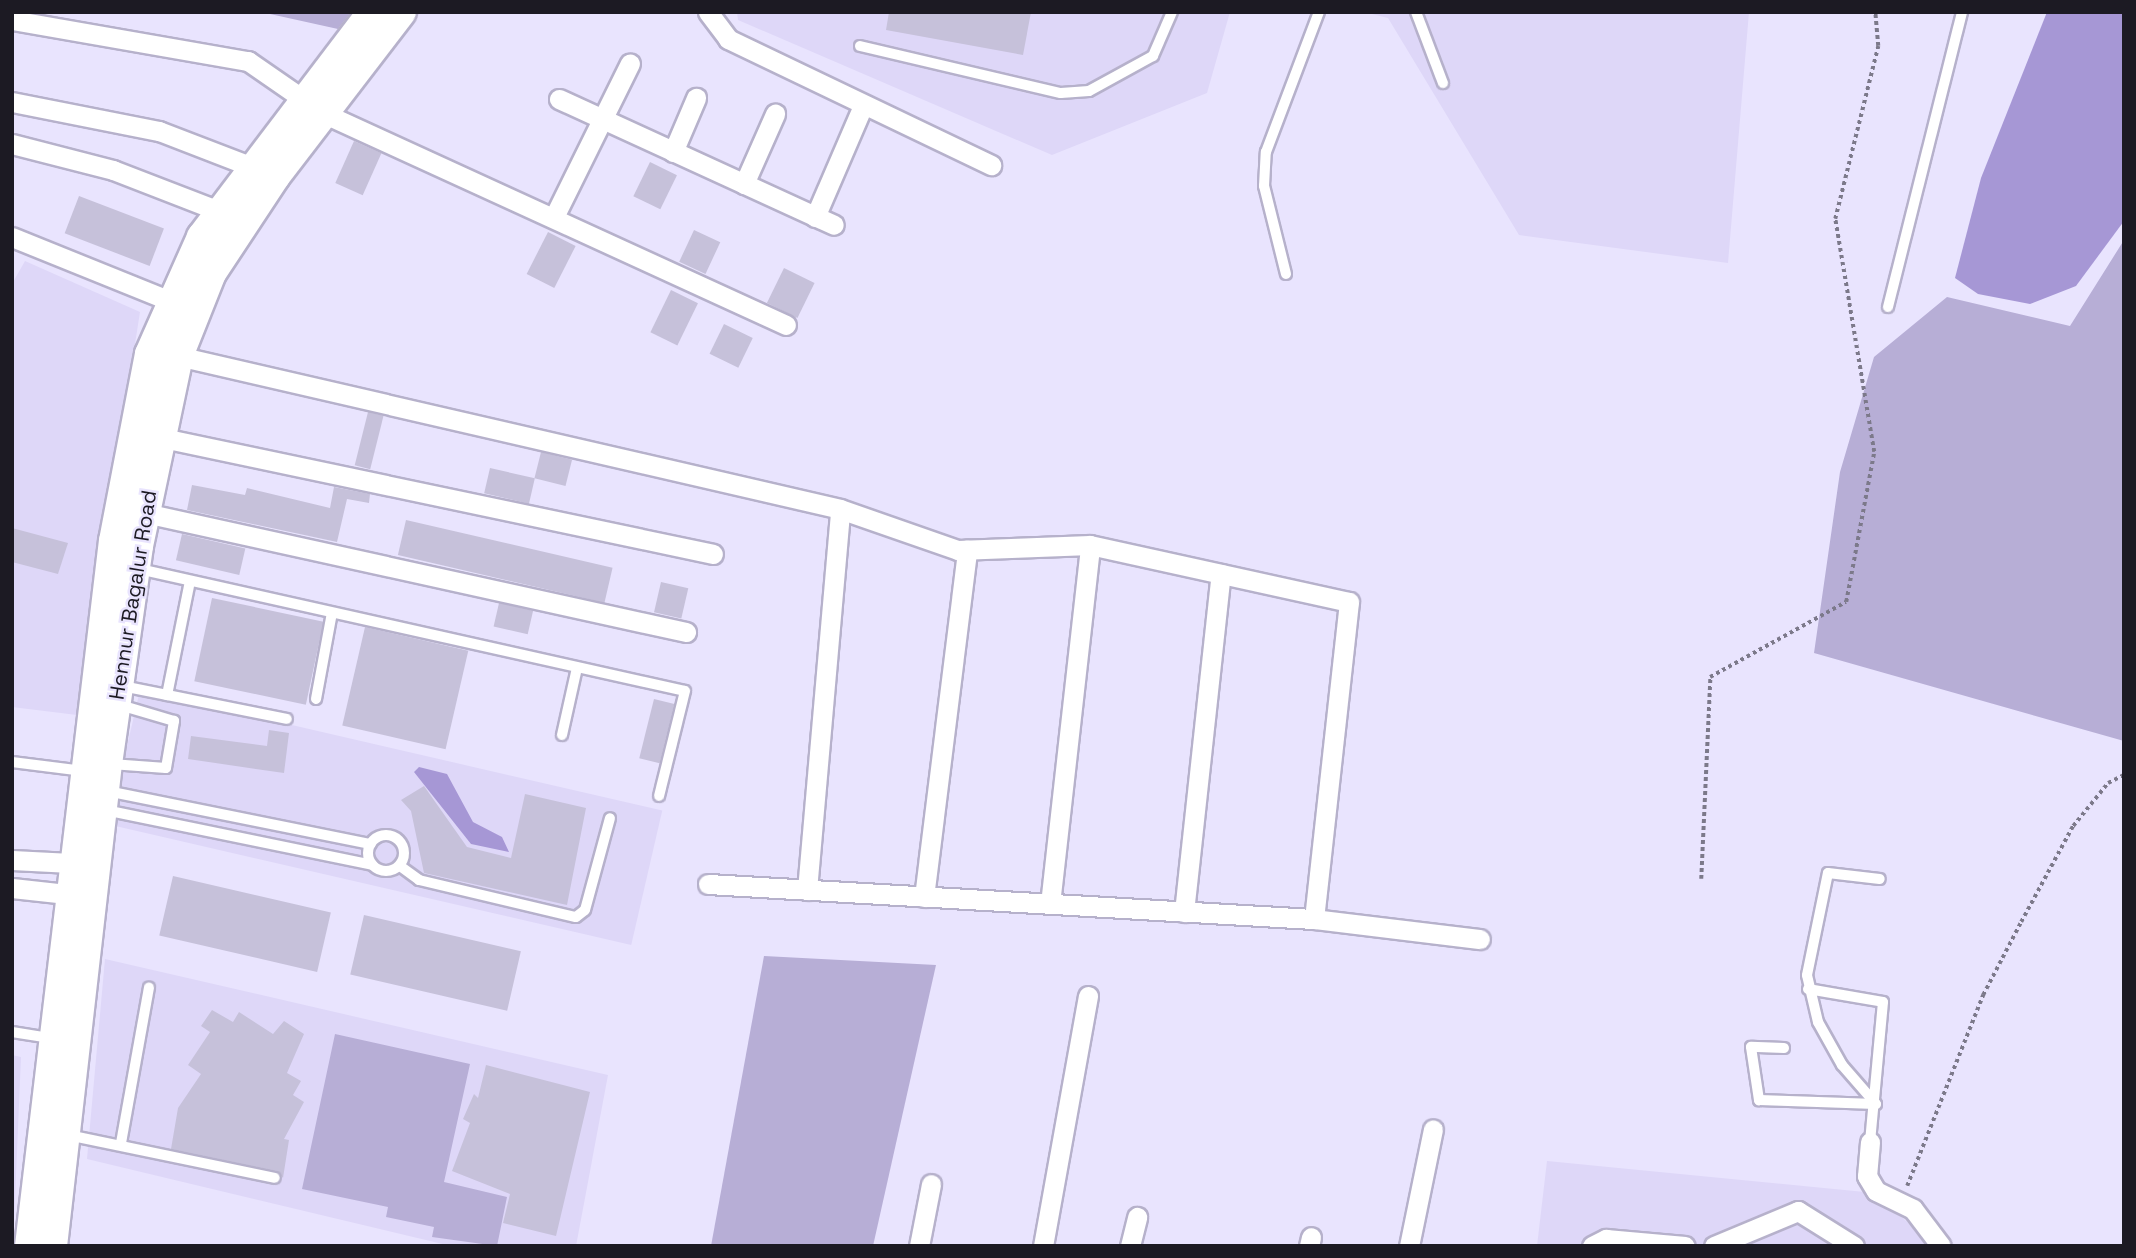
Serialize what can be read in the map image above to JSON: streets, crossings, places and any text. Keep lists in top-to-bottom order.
{
  "streets": {
    "main road": ["Hennur Bagalur Road"]
  }
}
